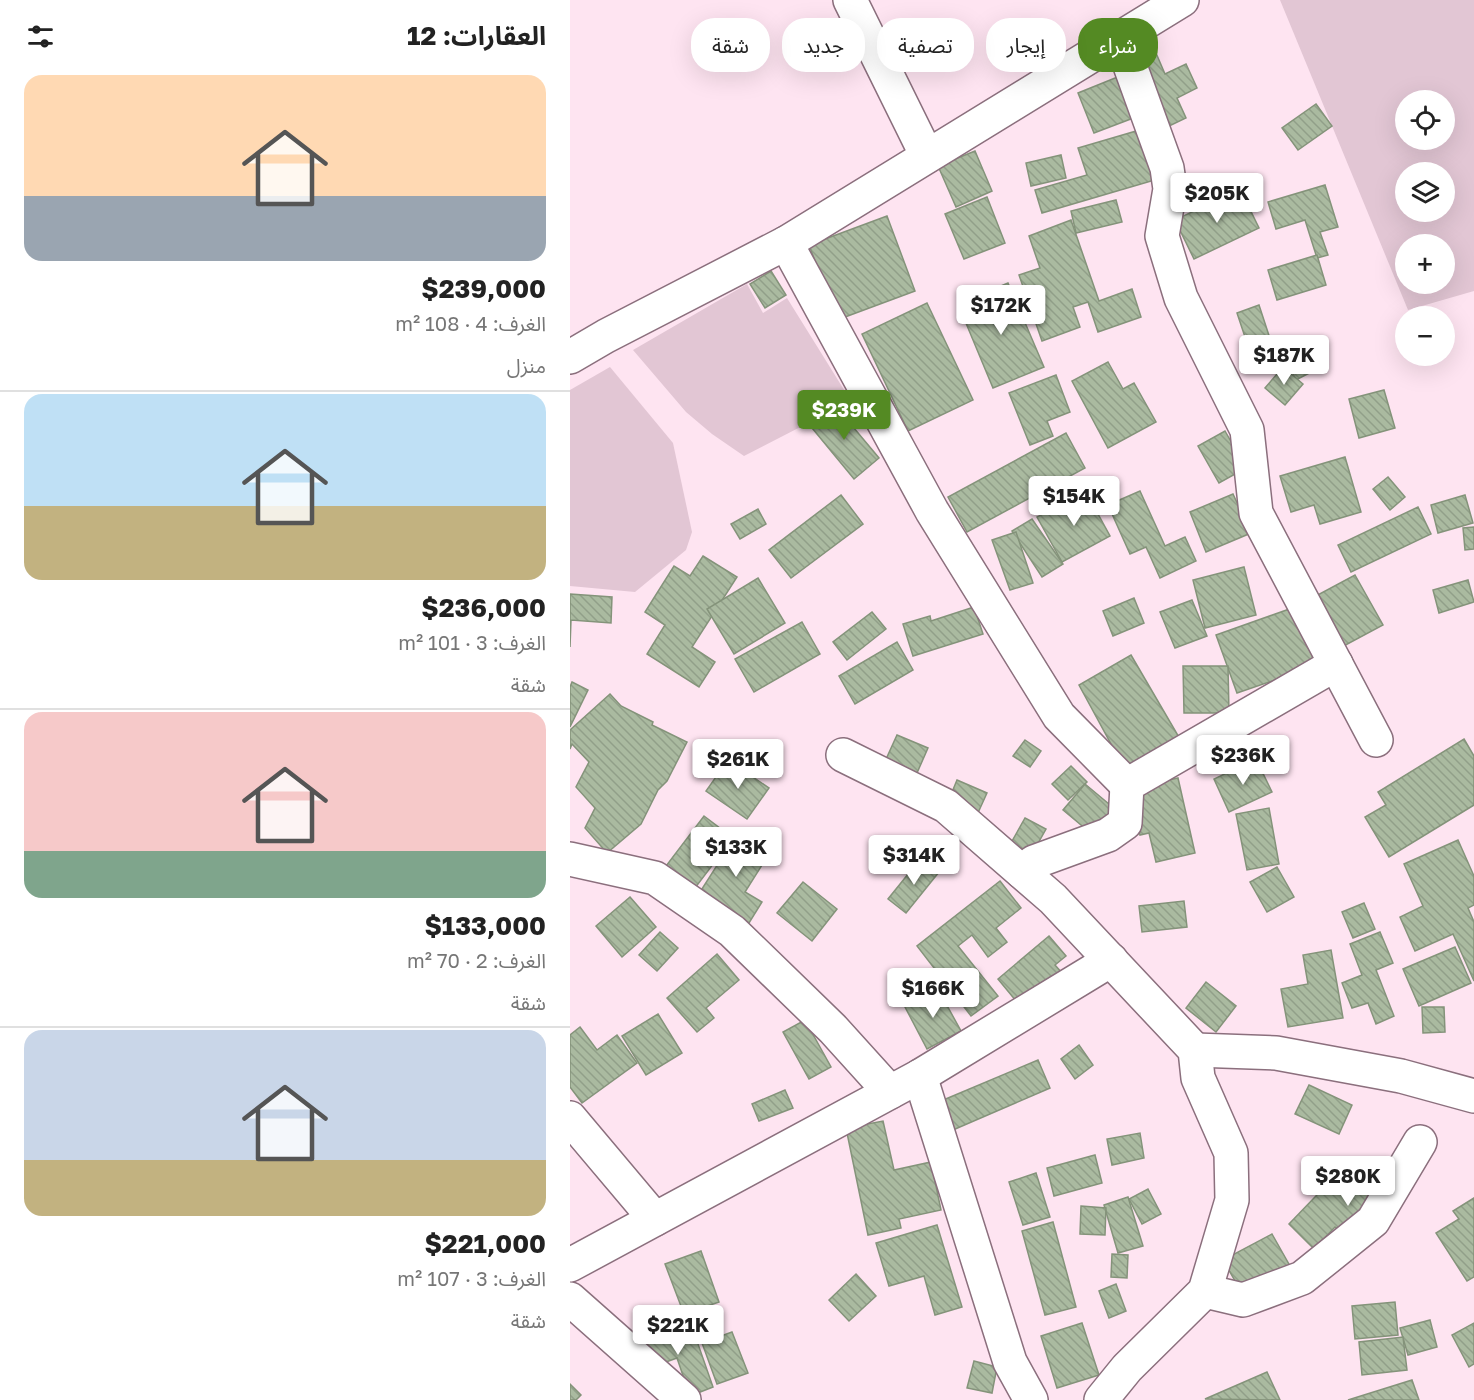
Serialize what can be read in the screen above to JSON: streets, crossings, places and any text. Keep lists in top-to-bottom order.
{
  "page": {
    "heading": "العقارات: 12",
    "chip": [
      "شراء",
      "إيجار",
      "تصفية",
      "جديد",
      "شقة"
    ],
    "list": [
      {
        "name": "$239,000",
        "note": "الغرف: 4 · 108 m² · منزل"
      },
      {
        "name": "$236,000",
        "note": "الغرف: 3 · 101 m² · شقة"
      },
      {
        "name": "$133,000",
        "note": "الغرف: 2 · 70 m² · شقة"
      },
      {
        "name": "$221,000",
        "note": "الغرف: 3 · 107 m² · شقة"
      }
    ],
    "map_buttons": ["+", "−"],
    "price": [
      "$205K",
      "$172K",
      "$187K",
      "$239K",
      "$154K",
      "$236K",
      "$261K",
      "$133K",
      "$314K",
      "$166K",
      "$280K",
      "$221K"
    ]
  }
}
